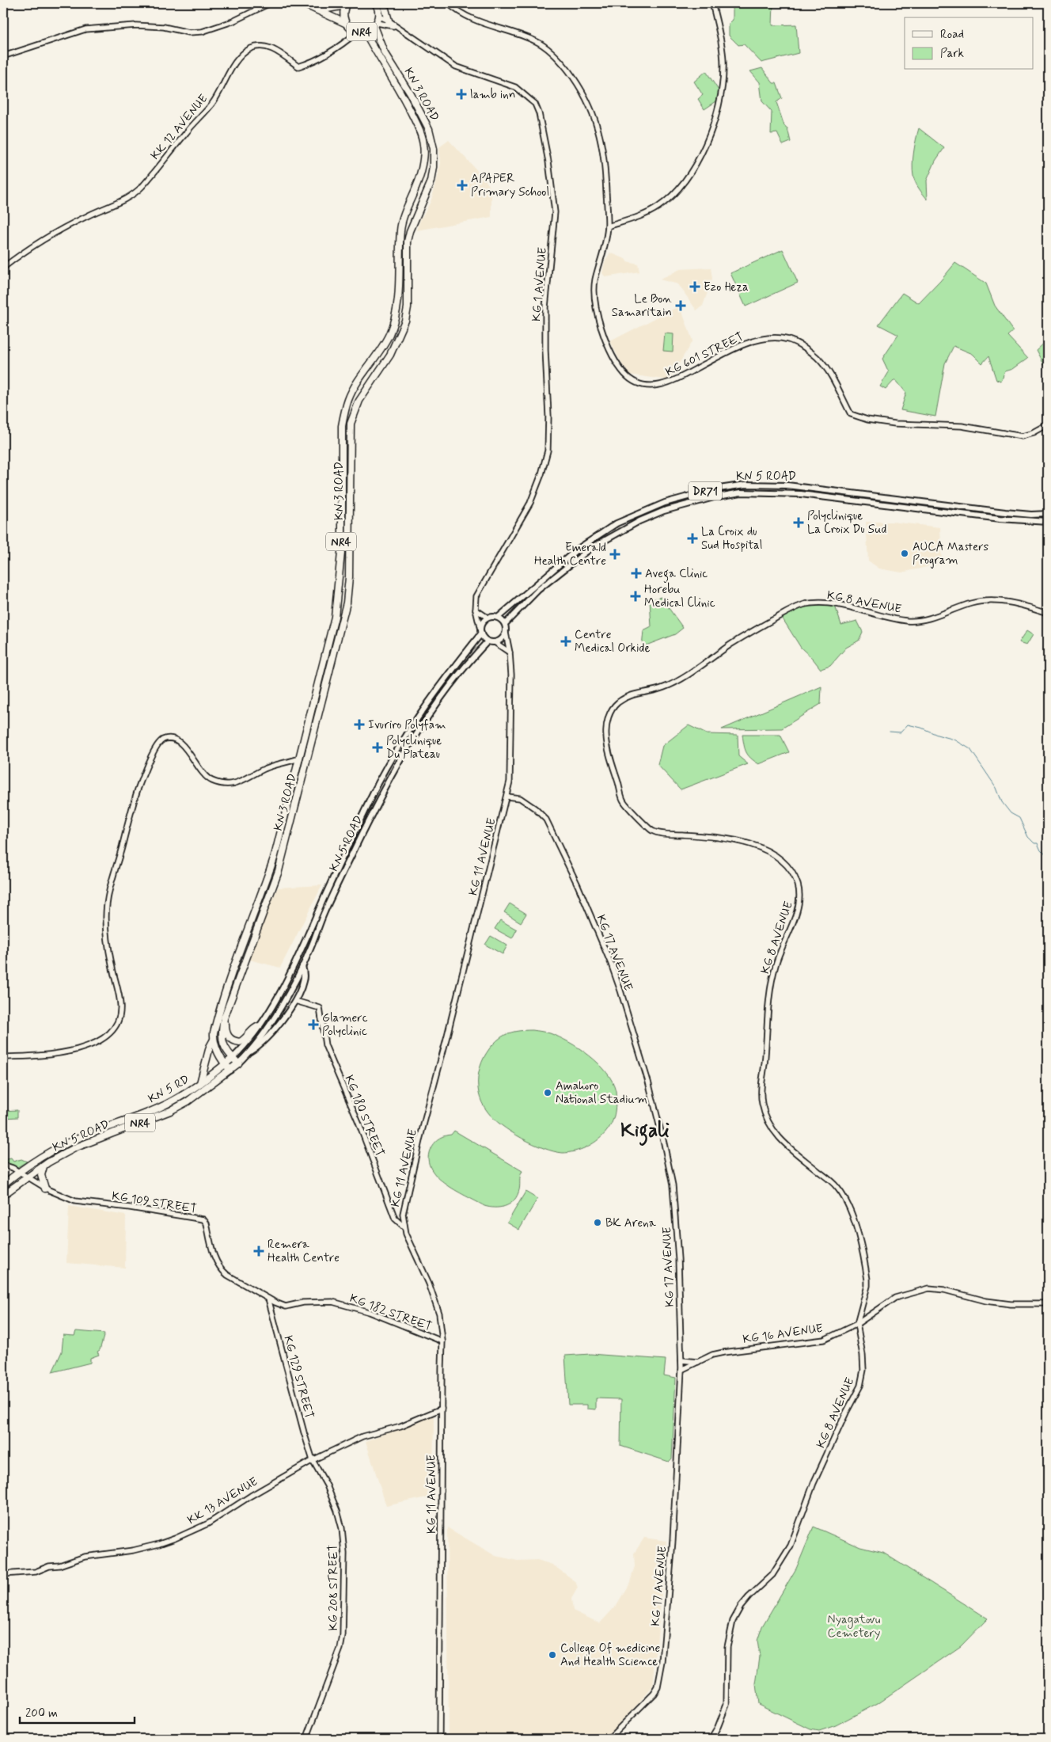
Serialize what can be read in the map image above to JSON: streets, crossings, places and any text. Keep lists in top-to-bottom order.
{
  "streets": {
    "highway": [
      "NR4",
      "KN 3 ROAD",
      "KN 5 ROAD",
      "KN 5 RD"
    ],
    "main road": ["DR71"],
    "street": [
      "KK 12 AVENUE",
      "KG 1 AVENUE",
      "KG 601 STREET",
      "KG 8 AVENUE",
      "KG 11 AVENUE",
      "KG 17 AVENUE",
      "KG 180 STREET",
      "KG 109 STREET",
      "KG 182 STREET",
      "KG 16 AVENUE",
      "KG 129 STREET",
      "KK 13 AVENUE",
      "KG 208 STREET"
    ]
  },
  "crossings": [
    ["NR4", "KN 3 ROAD"],
    ["NR4", "KK 12 AVENUE"],
    ["NR4", "KG 1 AVENUE"],
    ["NR4", "KN 5 ROAD"],
    ["NR4", "KN 5 RD"],
    ["NR4", "KG 109 STREET"],
    ["KN 3 ROAD", "KN 5 RD"],
    ["KG 1 AVENUE", "KN 5 ROAD"],
    ["KG 1 AVENUE", "KG 11 AVENUE"],
    ["KN 5 ROAD", "KG 11 AVENUE"],
    ["KG 8 AVENUE", "KG 16 AVENUE"],
    ["KG 11 AVENUE", "KG 17 AVENUE"],
    ["KG 11 AVENUE", "KG 180 STREET"],
    ["KG 11 AVENUE", "KG 182 STREET"],
    ["KG 11 AVENUE", "KK 13 AVENUE"],
    ["KG 17 AVENUE", "KG 16 AVENUE"],
    ["KN 5 RD", "KG 109 STREET"],
    ["KG 109 STREET", "KG 182 STREET"],
    ["KG 109 STREET", "KG 129 STREET"],
    ["KG 129 STREET", "KK 13 AVENUE"],
    ["KG 129 STREET", "KG 208 STREET"],
    ["KK 13 AVENUE", "KG 208 STREET"]
  ],
  "districts": ["Kigali"],
  "parks": ["Nyagatovu Cemetery"],
  "places": {
    "health": [
      "lamb inn",
      "APAPER Primary School",
      "Ezo Heza",
      "Le Bon Samaritain",
      "Polyclinique La Croix Du Sud",
      "La Croix du Sud Hospital",
      "Emerald Health Centre",
      "Avega Clinic",
      "Horebu Medical Clinic",
      "Centre Medical Orkide",
      "Ivuriro Polyfam",
      "Polyclinique Du Plateau",
      "Glamerc Polyclinic",
      "Remera Health Centre"
    ],
    "other": [
      "AUCA Masters Program",
      "Amahoro National Stadium",
      "BK Arena",
      "College Of medicine And Health Science"
    ]
  },
  "legend": ["Road", "Park"],
  "scale_bar": "200 m"
}
